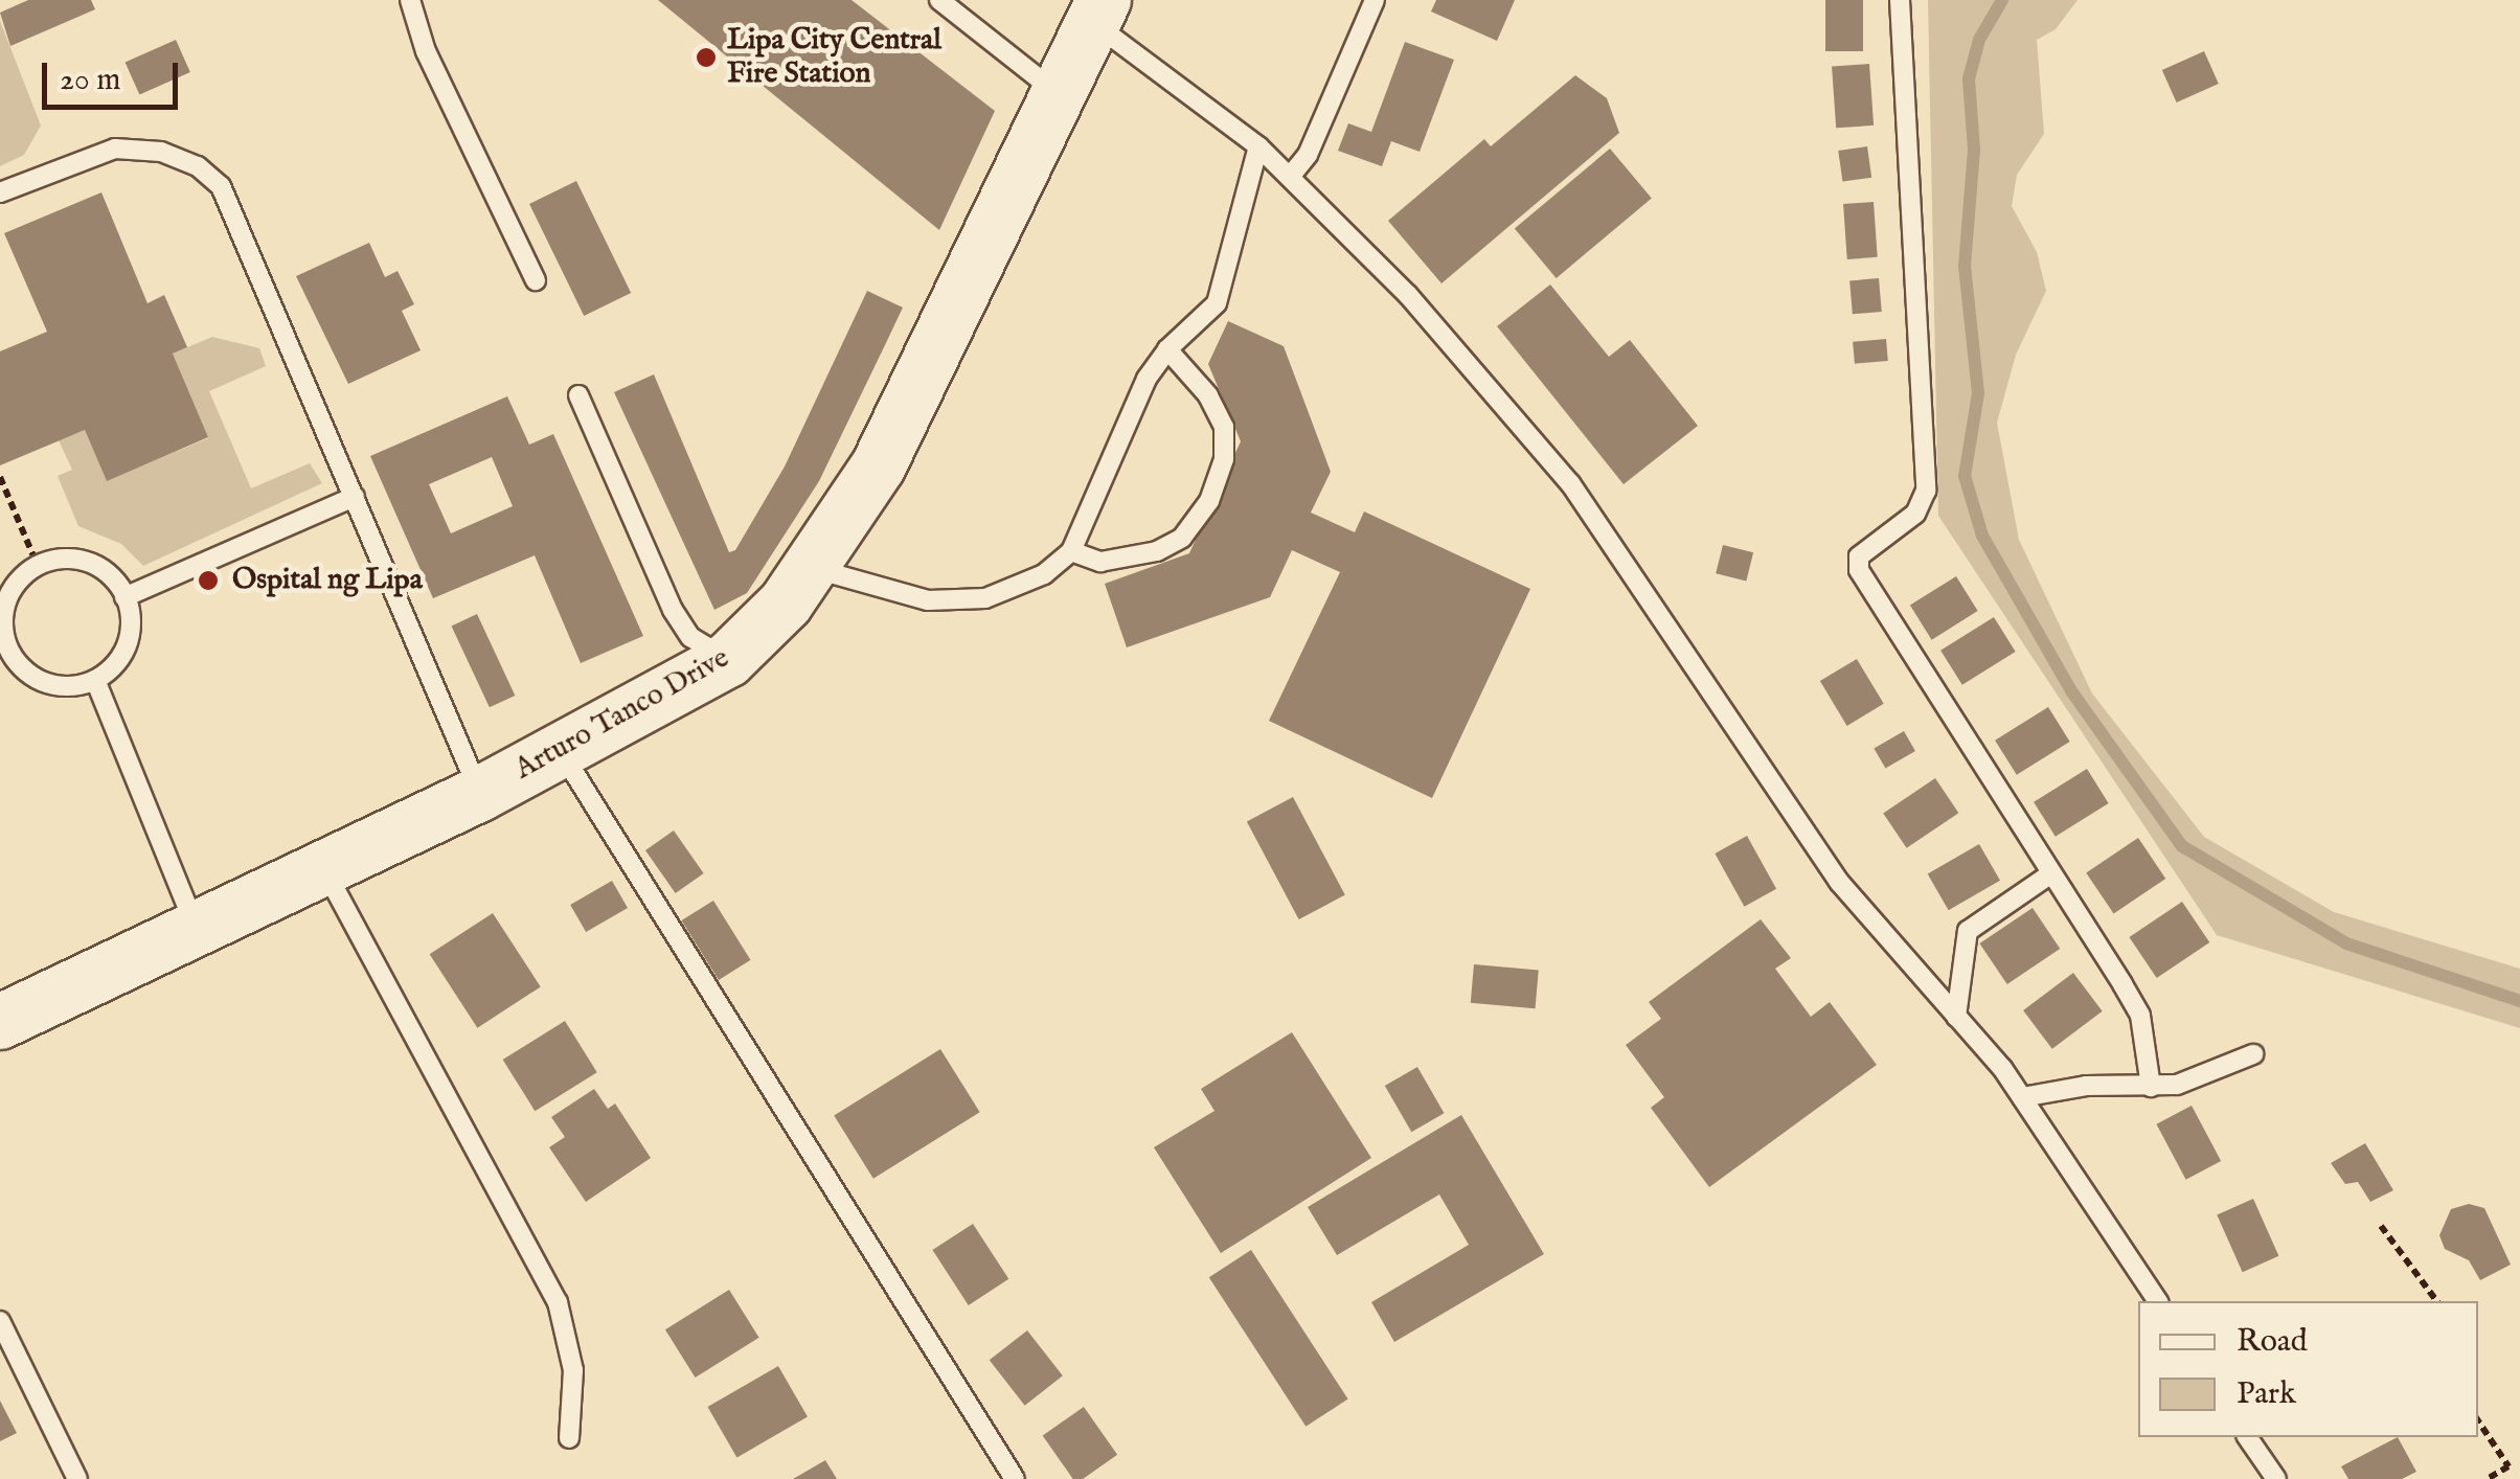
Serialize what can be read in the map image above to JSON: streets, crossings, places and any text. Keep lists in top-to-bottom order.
{
  "streets": {
    "street": ["Arturo Tanco Drive"]
  },
  "places": ["Lipa City Central Fire Station", "Ospital ng Lipa"],
  "legend": ["Road", "Park"],
  "scale_bar": "20 m"
}
